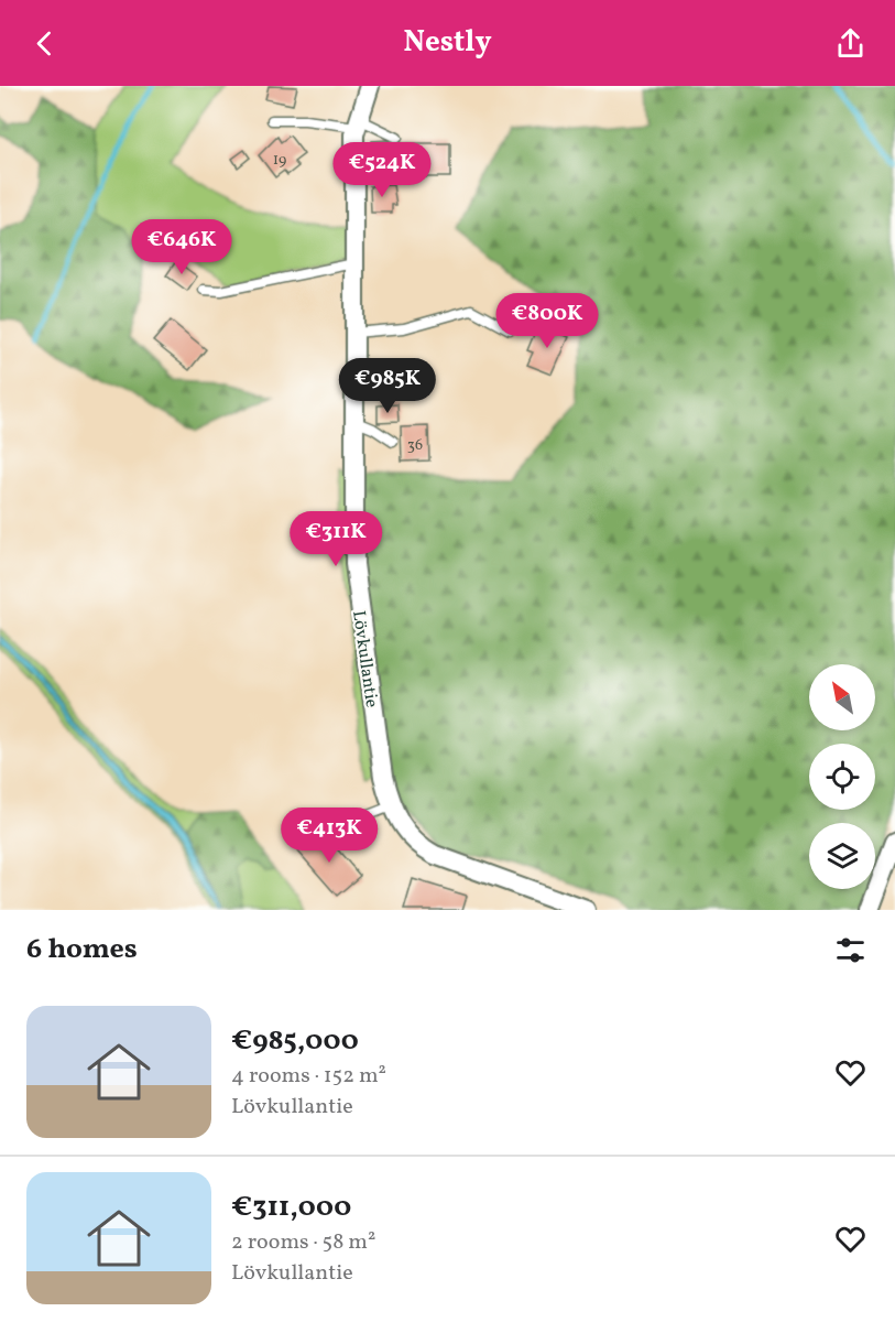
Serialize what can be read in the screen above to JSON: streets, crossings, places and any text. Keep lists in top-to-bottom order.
{
  "streets": {
    "street": ["Lövkullantie"]
  },
  "house_numbers": ["19", "36"],
  "north": "top left",
  "page": {
    "header": "Nestly",
    "price": [
      "€524K",
      "€646K",
      "€800K",
      "€985K",
      "€311K",
      "€413K"
    ],
    "heading": "6 homes",
    "list": [
      {
        "name": "€985,000",
        "note": "4 rooms · 152 m² · Lövkullantie"
      },
      {
        "name": "€311,000",
        "note": "2 rooms · 58 m² · Lövkullantie"
      }
    ]
  }
}
